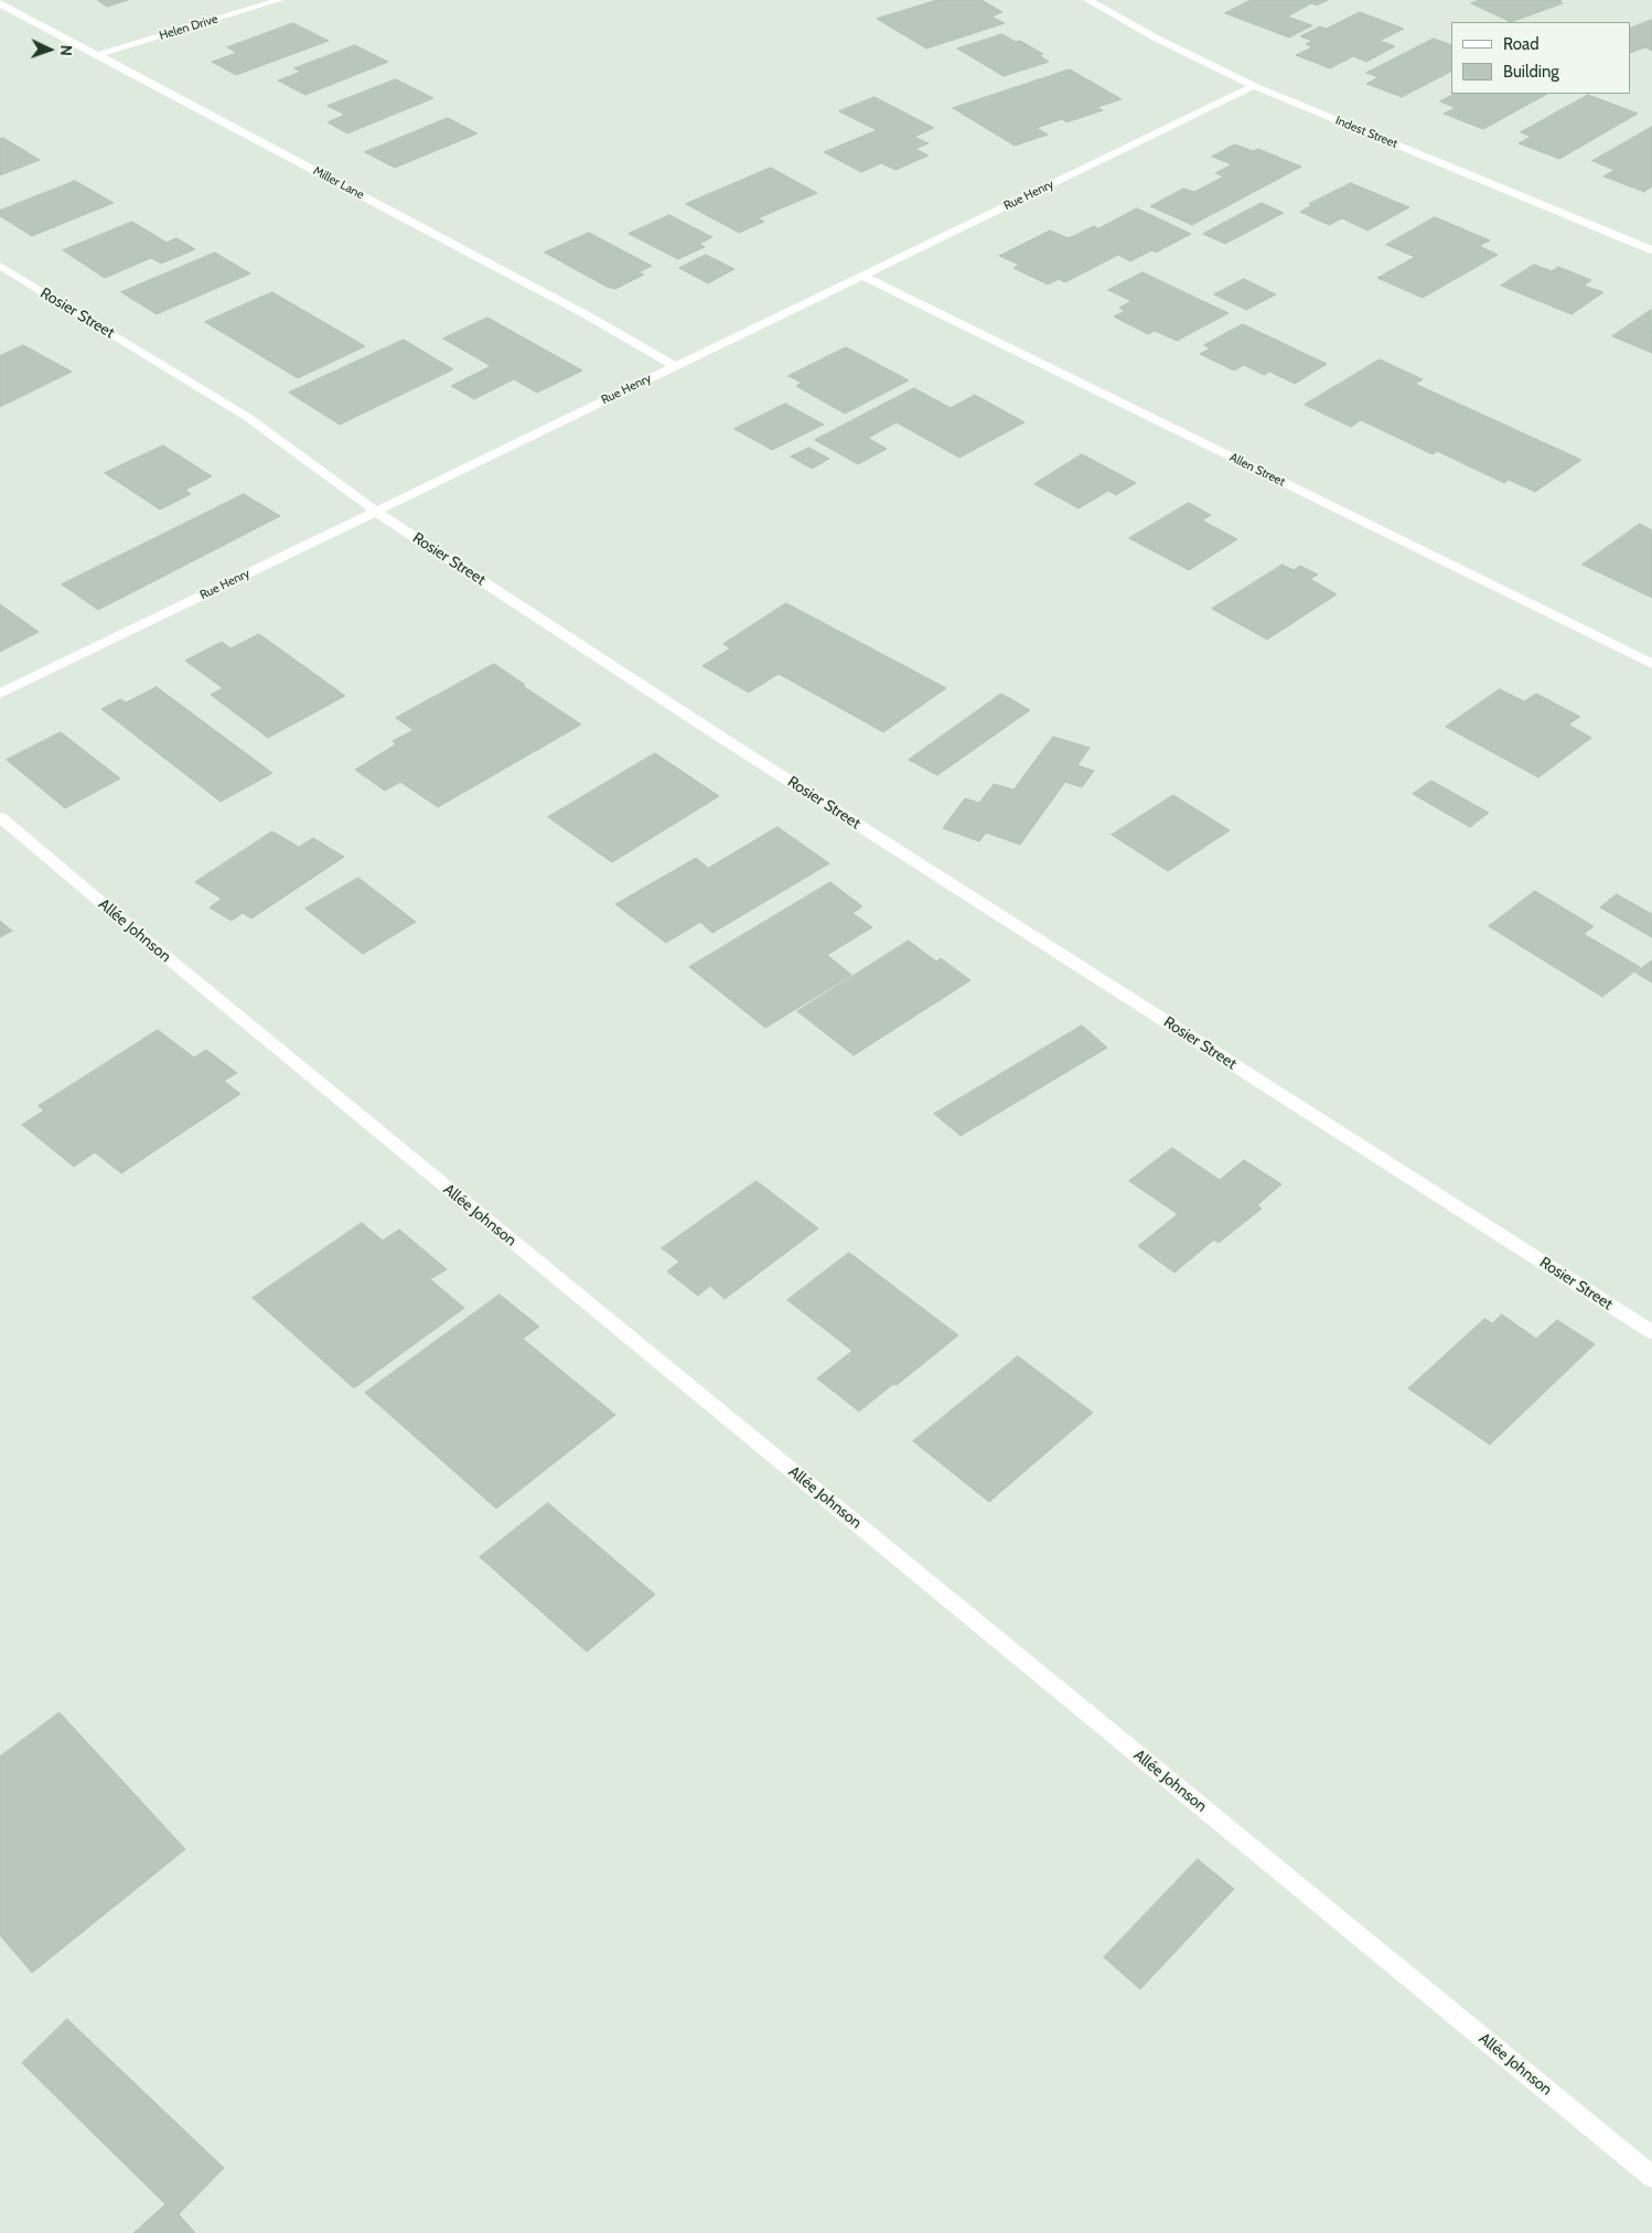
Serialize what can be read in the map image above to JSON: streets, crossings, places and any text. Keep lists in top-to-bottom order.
{
  "streets": {
    "street": [
      "Helen Drive",
      "Indest Street",
      "Miller Lane",
      "Rue Henry",
      "Rosier Street",
      "Allen Street",
      "Allée Johnson"
    ]
  },
  "crossings": [
    ["Helen Drive", "Miller Lane"],
    ["Indest Street", "Rue Henry"],
    ["Miller Lane", "Rue Henry"],
    ["Rue Henry", "Rosier Street"],
    ["Rue Henry", "Allen Street"]
  ],
  "legend": ["Road", "Building"],
  "north": "right"
}
